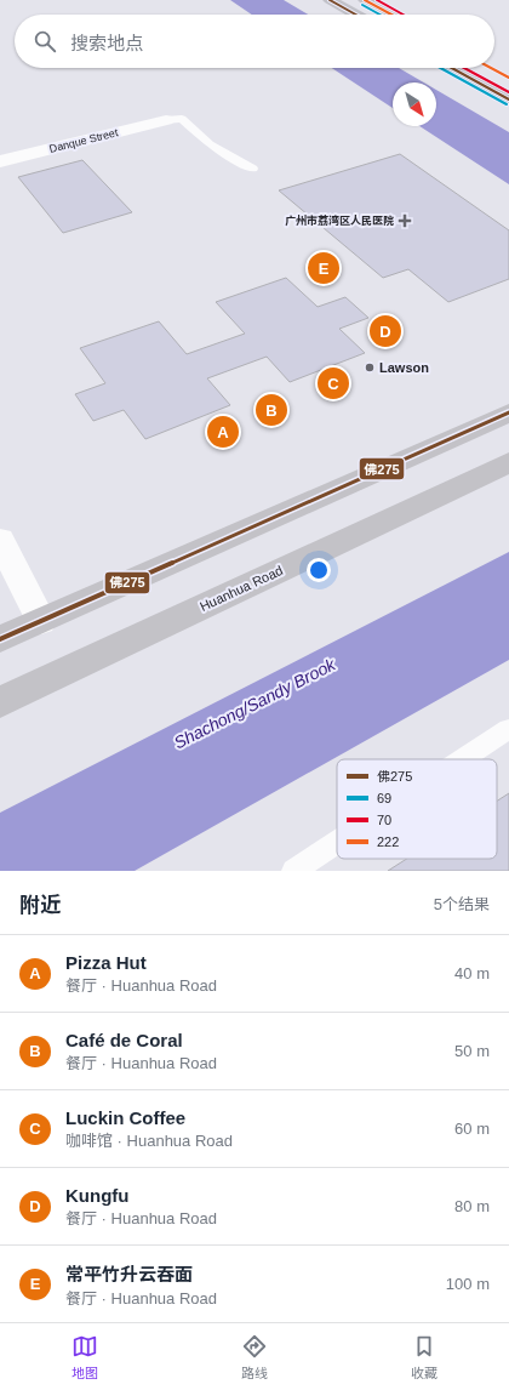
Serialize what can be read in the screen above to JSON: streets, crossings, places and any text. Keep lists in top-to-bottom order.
{
  "streets": {
    "main road": ["Huanhua Road"],
    "street": ["Danque Street"]
  },
  "water": ["Shachong/Sandy Brook"],
  "places": {
    "health": ["广州市荔湾区人民医院"],
    "other": ["Lawson"]
  },
  "lines": [
    "transit line 佛275",
    "transit line 70",
    "transit line 222",
    "transit line 69"
  ],
  "legend": [
    "佛275",
    "69",
    "70",
    "222"
  ],
  "north": "bottom right",
  "page": {
    "search": "搜索地点",
    "pins": [
      "E",
      "D",
      "C",
      "B",
      "A"
    ],
    "heading": ["附近", "5个结果"],
    "list": [
      {
        "mark": "A",
        "name": "Pizza Hut",
        "note": "餐厅 · Huanhua Road",
        "value": "40 m"
      },
      {
        "mark": "B",
        "name": "Café de Coral",
        "note": "餐厅 · Huanhua Road",
        "value": "50 m"
      },
      {
        "mark": "C",
        "name": "Luckin Coffee",
        "note": "咖啡馆 · Huanhua Road",
        "value": "60 m"
      },
      {
        "mark": "D",
        "name": "Kungfu",
        "note": "餐厅 · Huanhua Road",
        "value": "80 m"
      },
      {
        "mark": "E",
        "name": "常平竹升云吞面",
        "note": "餐厅 · Huanhua Road",
        "value": "100 m"
      }
    ],
    "nav": ["地图", "路线", "收藏"]
  }
}
